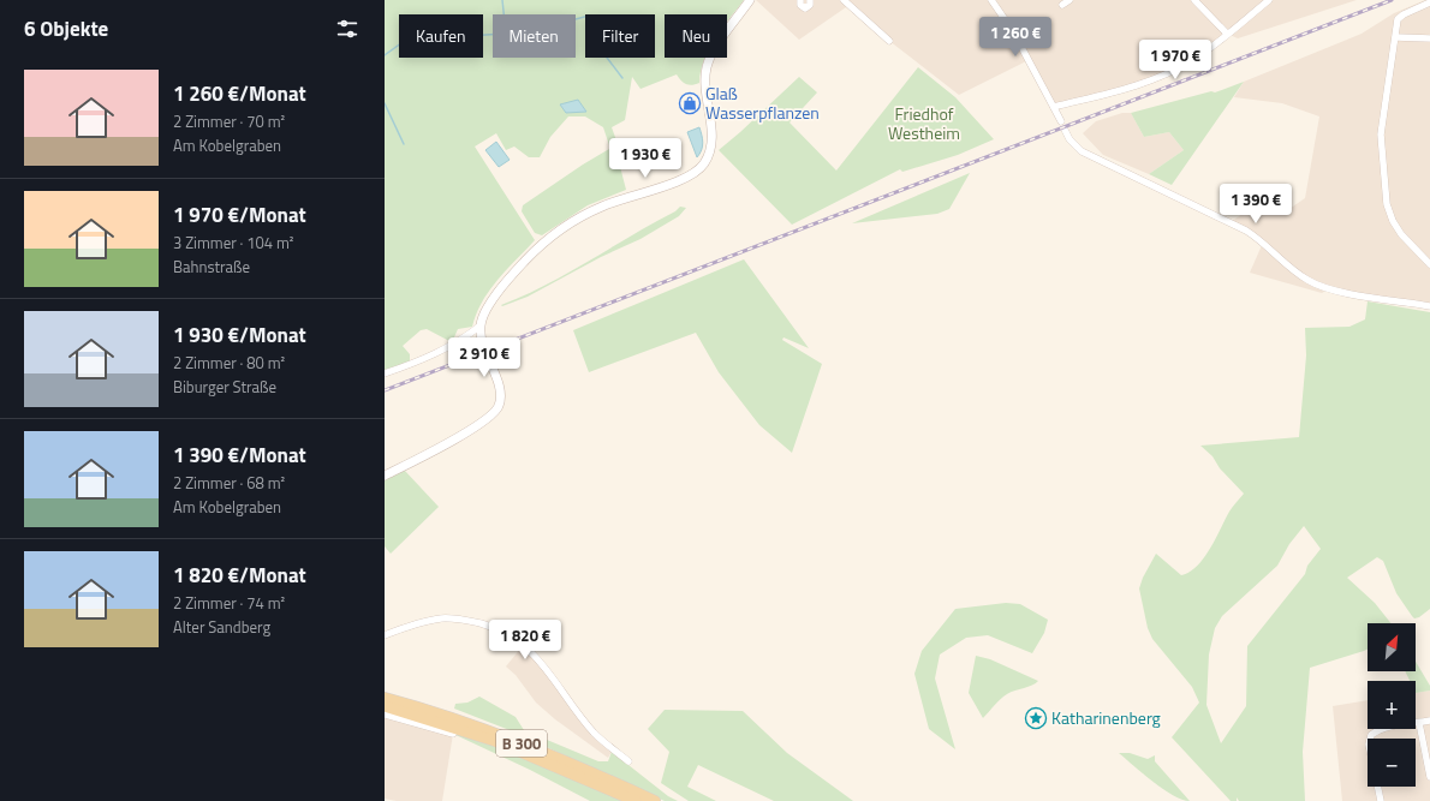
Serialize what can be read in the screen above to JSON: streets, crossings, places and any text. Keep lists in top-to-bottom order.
{
  "streets": {
    "main road": ["B 300"]
  },
  "parks": ["Friedhof Westheim"],
  "places": {
    "shop": ["Glaß Wasserpflanzen"],
    "place": ["Katharinenberg"]
  },
  "north": "top right",
  "page": {
    "heading": "6 Objekte",
    "chip": [
      "Kaufen",
      "Mieten",
      "Filter",
      "Neu"
    ],
    "price": [
      "1 260 €",
      "1 970 €",
      "1 930 €",
      "1 390 €",
      "2 910 €",
      "1 820 €"
    ],
    "list": [
      {
        "name": "1 260 €/Monat",
        "note": "2 Zimmer · 70 m² · Am Kobelgraben"
      },
      {
        "name": "1 970 €/Monat",
        "note": "3 Zimmer · 104 m² · Bahnstraße"
      },
      {
        "name": "1 930 €/Monat",
        "note": "2 Zimmer · 80 m² · Biburger Straße"
      },
      {
        "name": "1 390 €/Monat",
        "note": "2 Zimmer · 68 m² · Am Kobelgraben"
      },
      {
        "name": "1 820 €/Monat",
        "note": "2 Zimmer · 74 m² · Alter Sandberg"
      }
    ],
    "map_buttons": ["+", "−"]
  }
}
